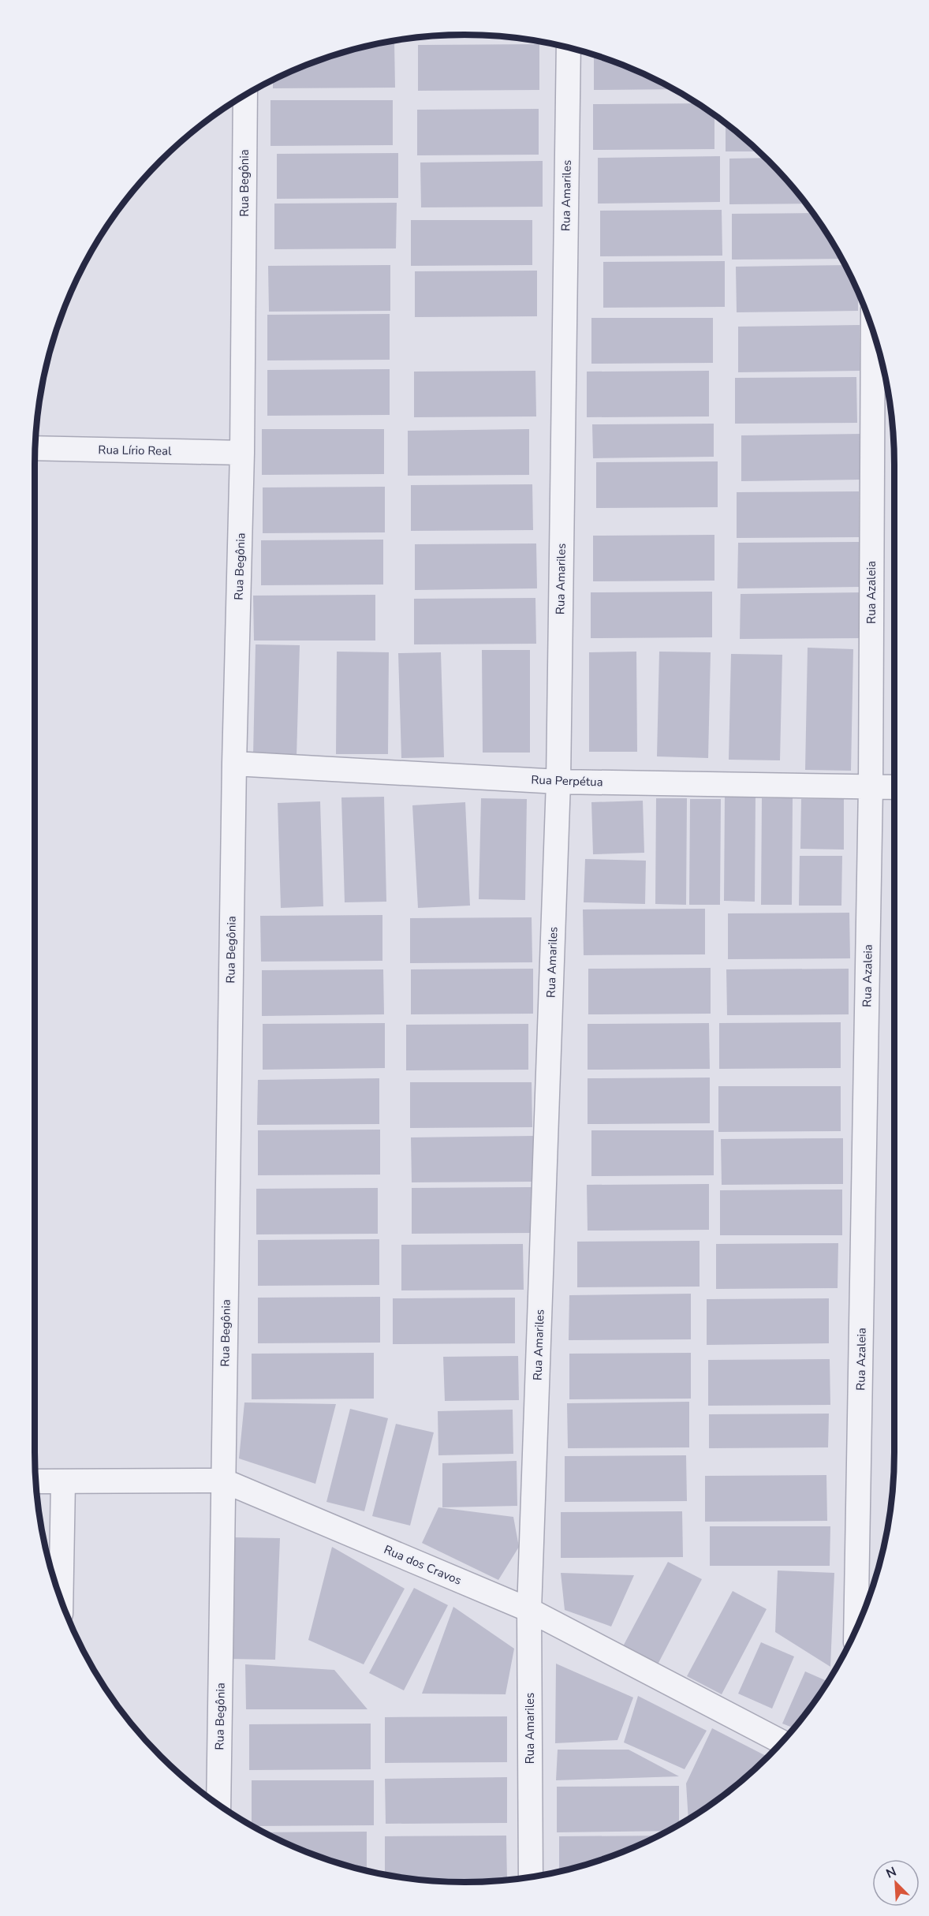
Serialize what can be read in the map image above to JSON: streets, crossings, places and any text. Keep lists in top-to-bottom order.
{
  "streets": {
    "street": [
      "Rua Begônia",
      "Rua Amariles",
      "Rua Lírio Real",
      "Rua Azaleia",
      "Rua Perpétua",
      "Rua dos Cravos"
    ]
  },
  "crossings": [
    ["Rua Begônia", "Rua Lírio Real"],
    ["Rua Begônia", "Rua Perpétua"],
    ["Rua Begônia", "Rua dos Cravos"],
    ["Rua Amariles", "Rua Perpétua"],
    ["Rua Amariles", "Rua dos Cravos"],
    ["Rua Azaleia", "Rua Perpétua"]
  ],
  "north": "top left"
}
